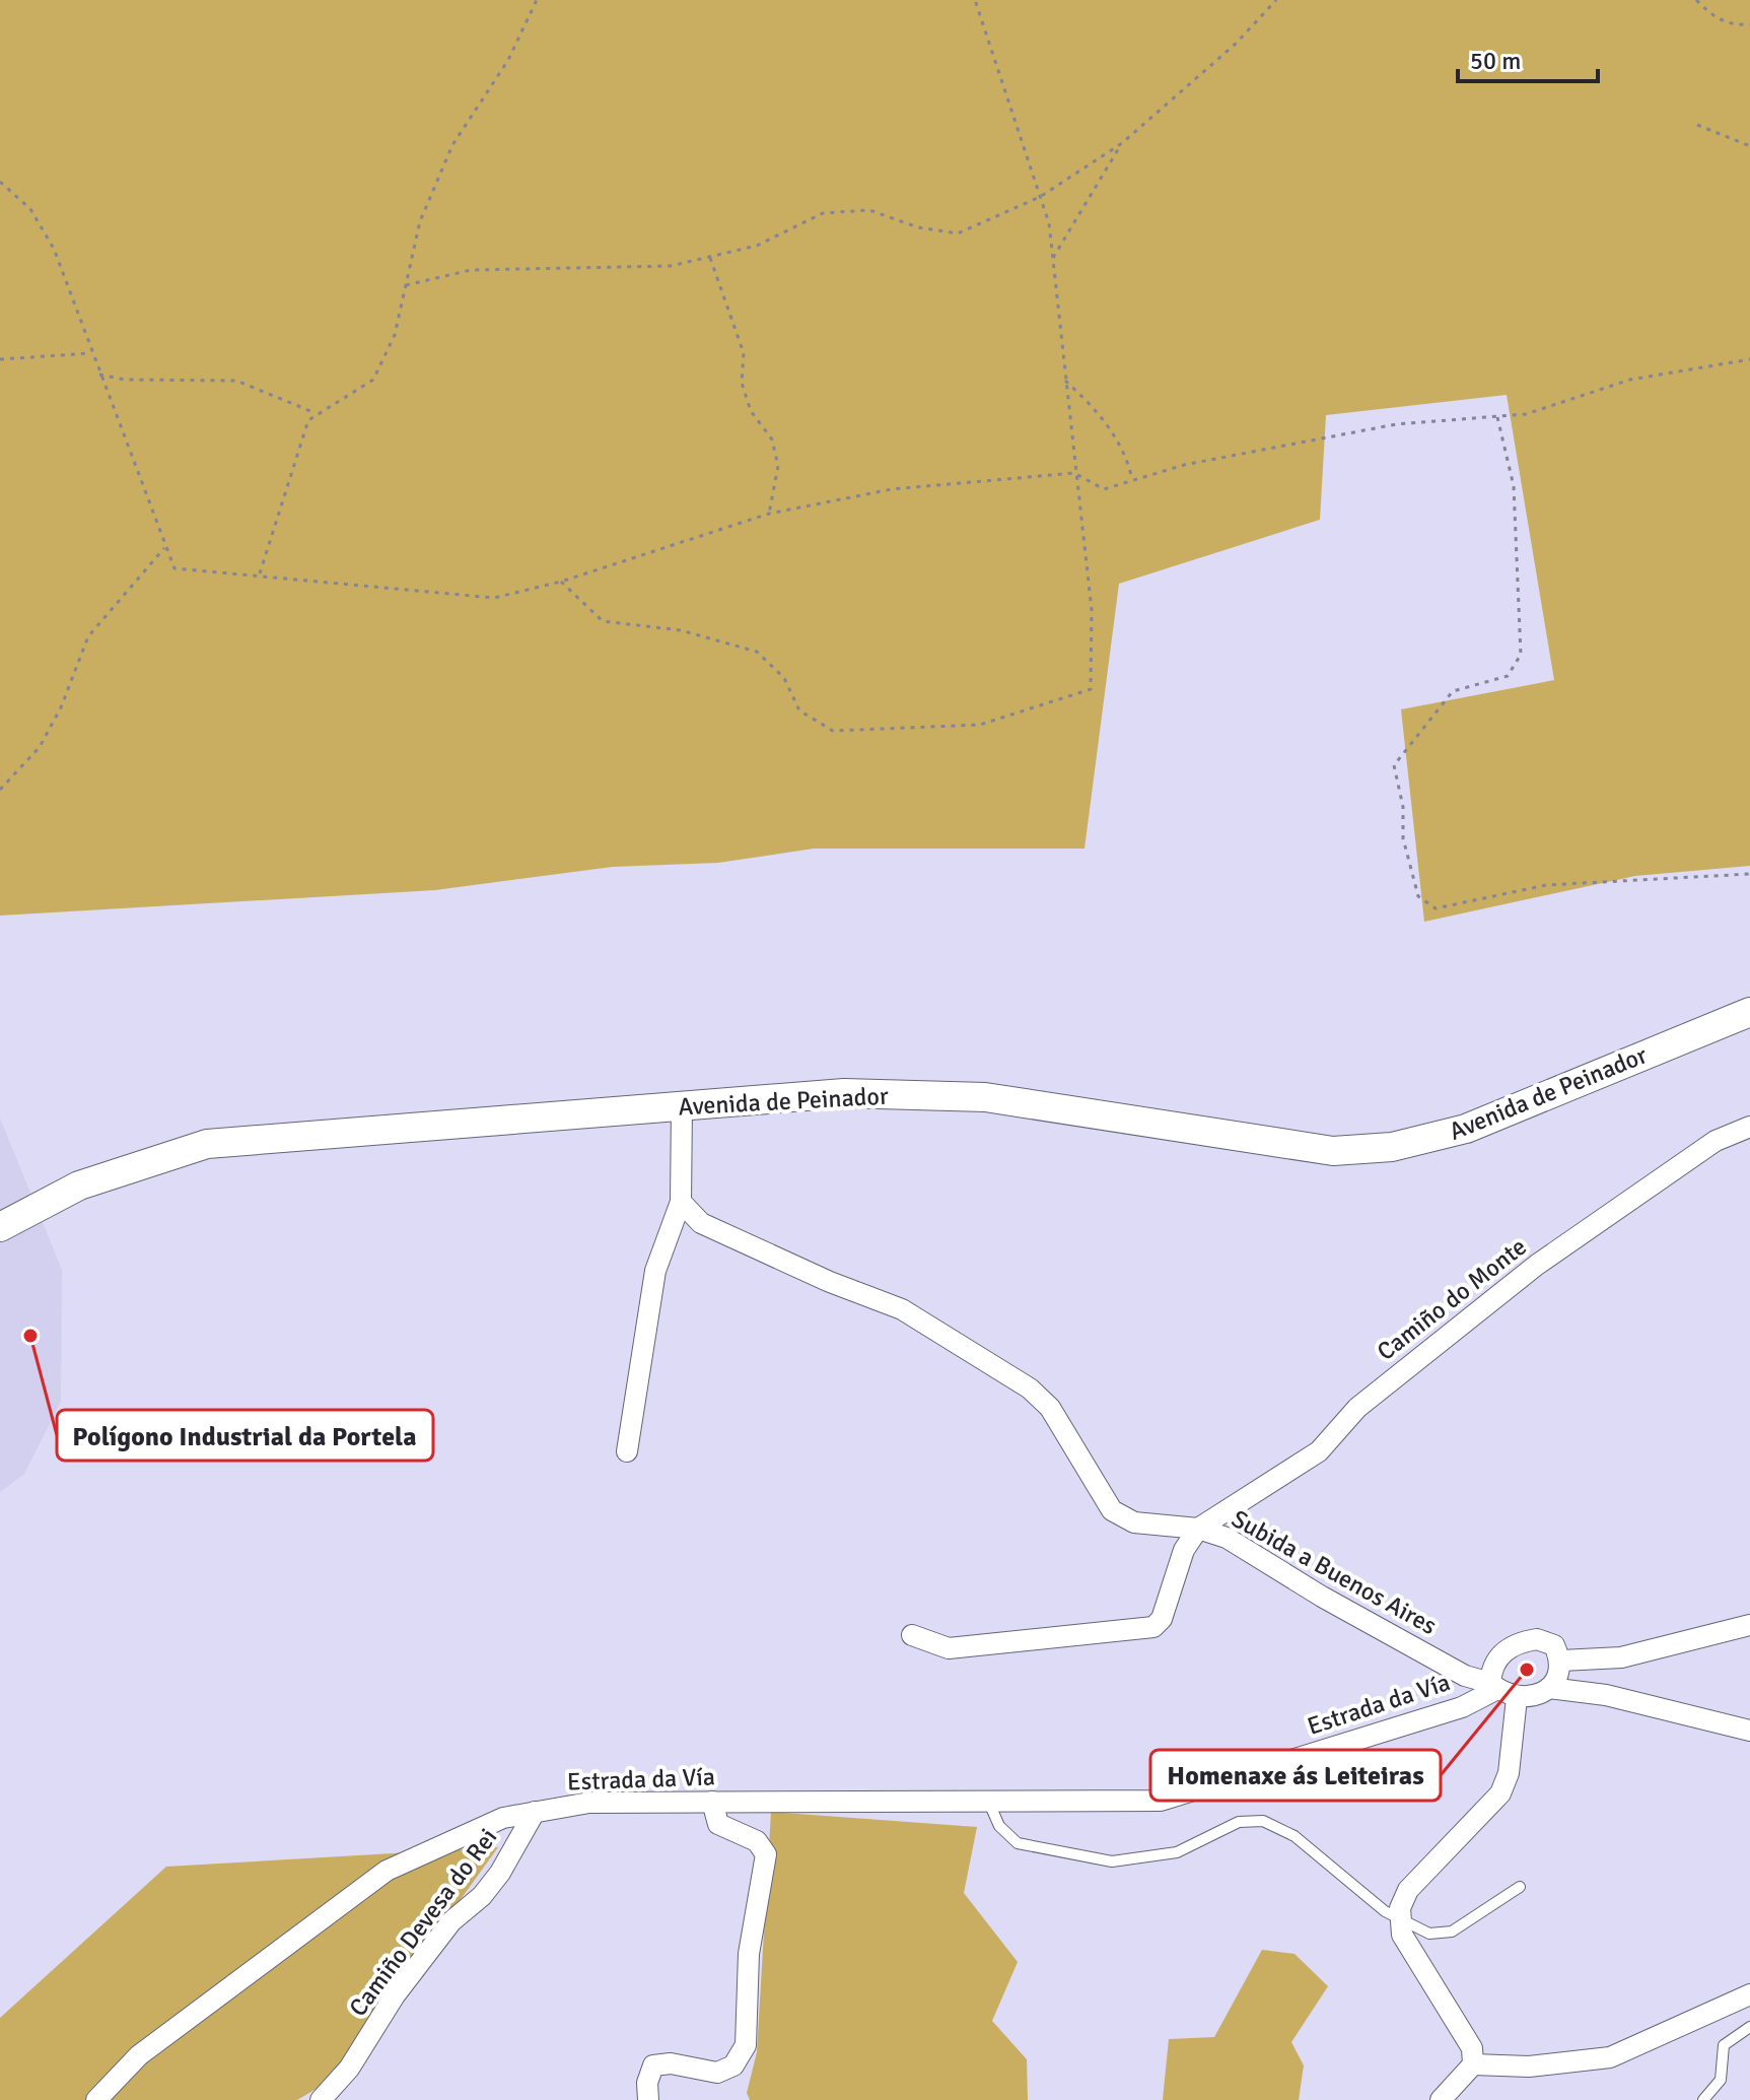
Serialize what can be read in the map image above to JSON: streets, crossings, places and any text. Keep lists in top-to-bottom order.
{
  "streets": {
    "street": [
      "Avenida de Peinador",
      "Camiño do Monte",
      "Subida a Buenos Aires",
      "Estrada da Vía",
      "Camiño Devesa do Rei"
    ]
  },
  "crossings": [
    ["Camiño do Monte", "Subida a Buenos Aires"],
    ["Subida a Buenos Aires", "Estrada da Vía"],
    ["Estrada da Vía", "Camiño Devesa do Rei"]
  ],
  "places": ["Polígono Industrial da Portela", "Homenaxe ás Leiteiras"],
  "scale_bar": "50 m"
}
